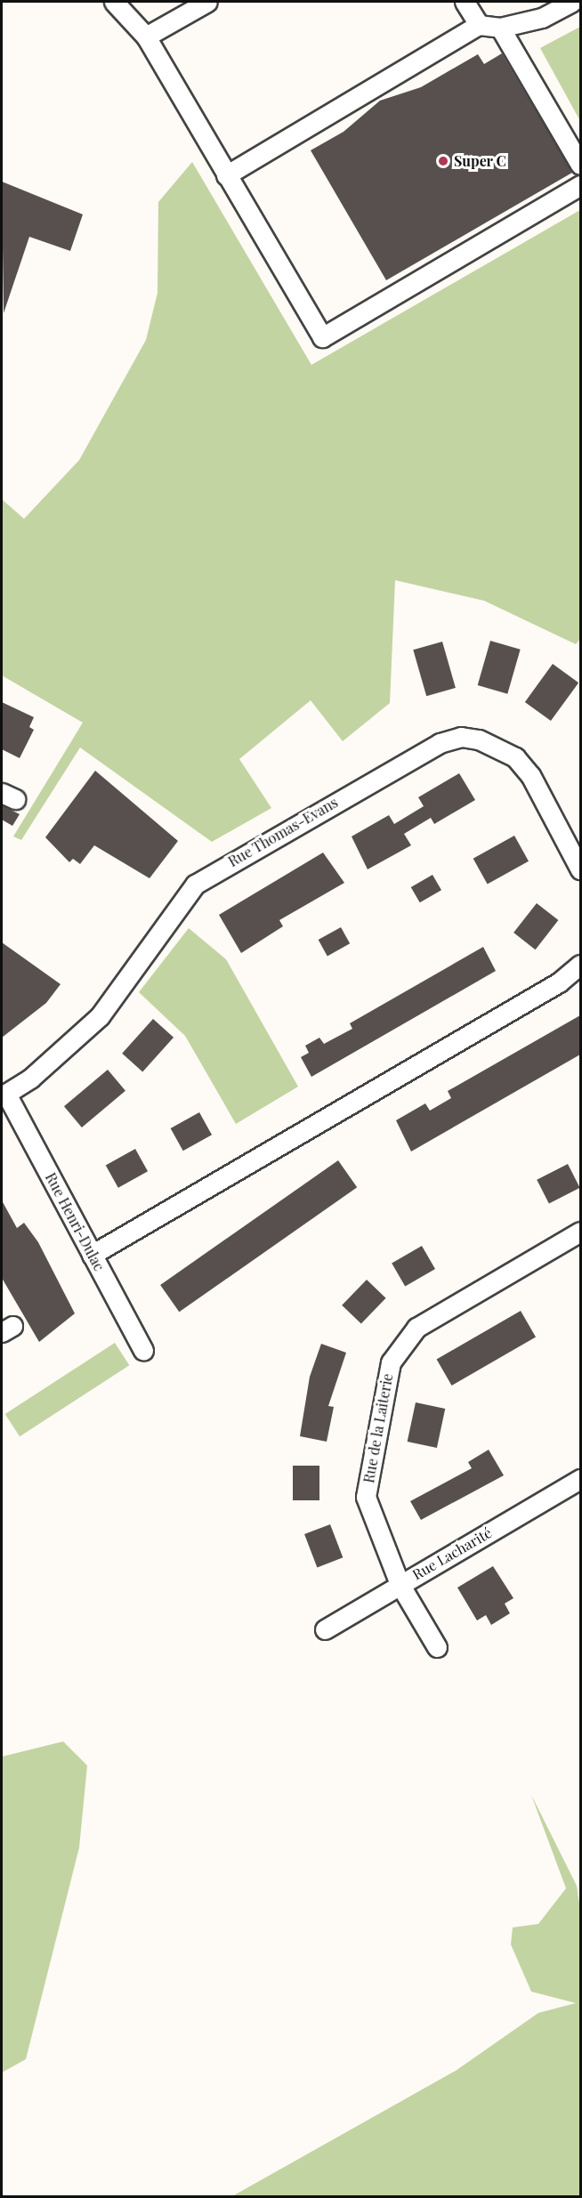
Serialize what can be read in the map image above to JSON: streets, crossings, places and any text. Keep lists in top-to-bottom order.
{
  "streets": {
    "street": [
      "Rue Thomas-Evans",
      "Rue Henri-Dulac",
      "Rue de la Laiterie",
      "Rue Lacharité"
    ]
  },
  "crossings": [
    ["Rue Thomas-Evans", "Rue Henri-Dulac"],
    ["Rue de la Laiterie", "Rue Lacharité"]
  ],
  "places": ["Super C"]
}
